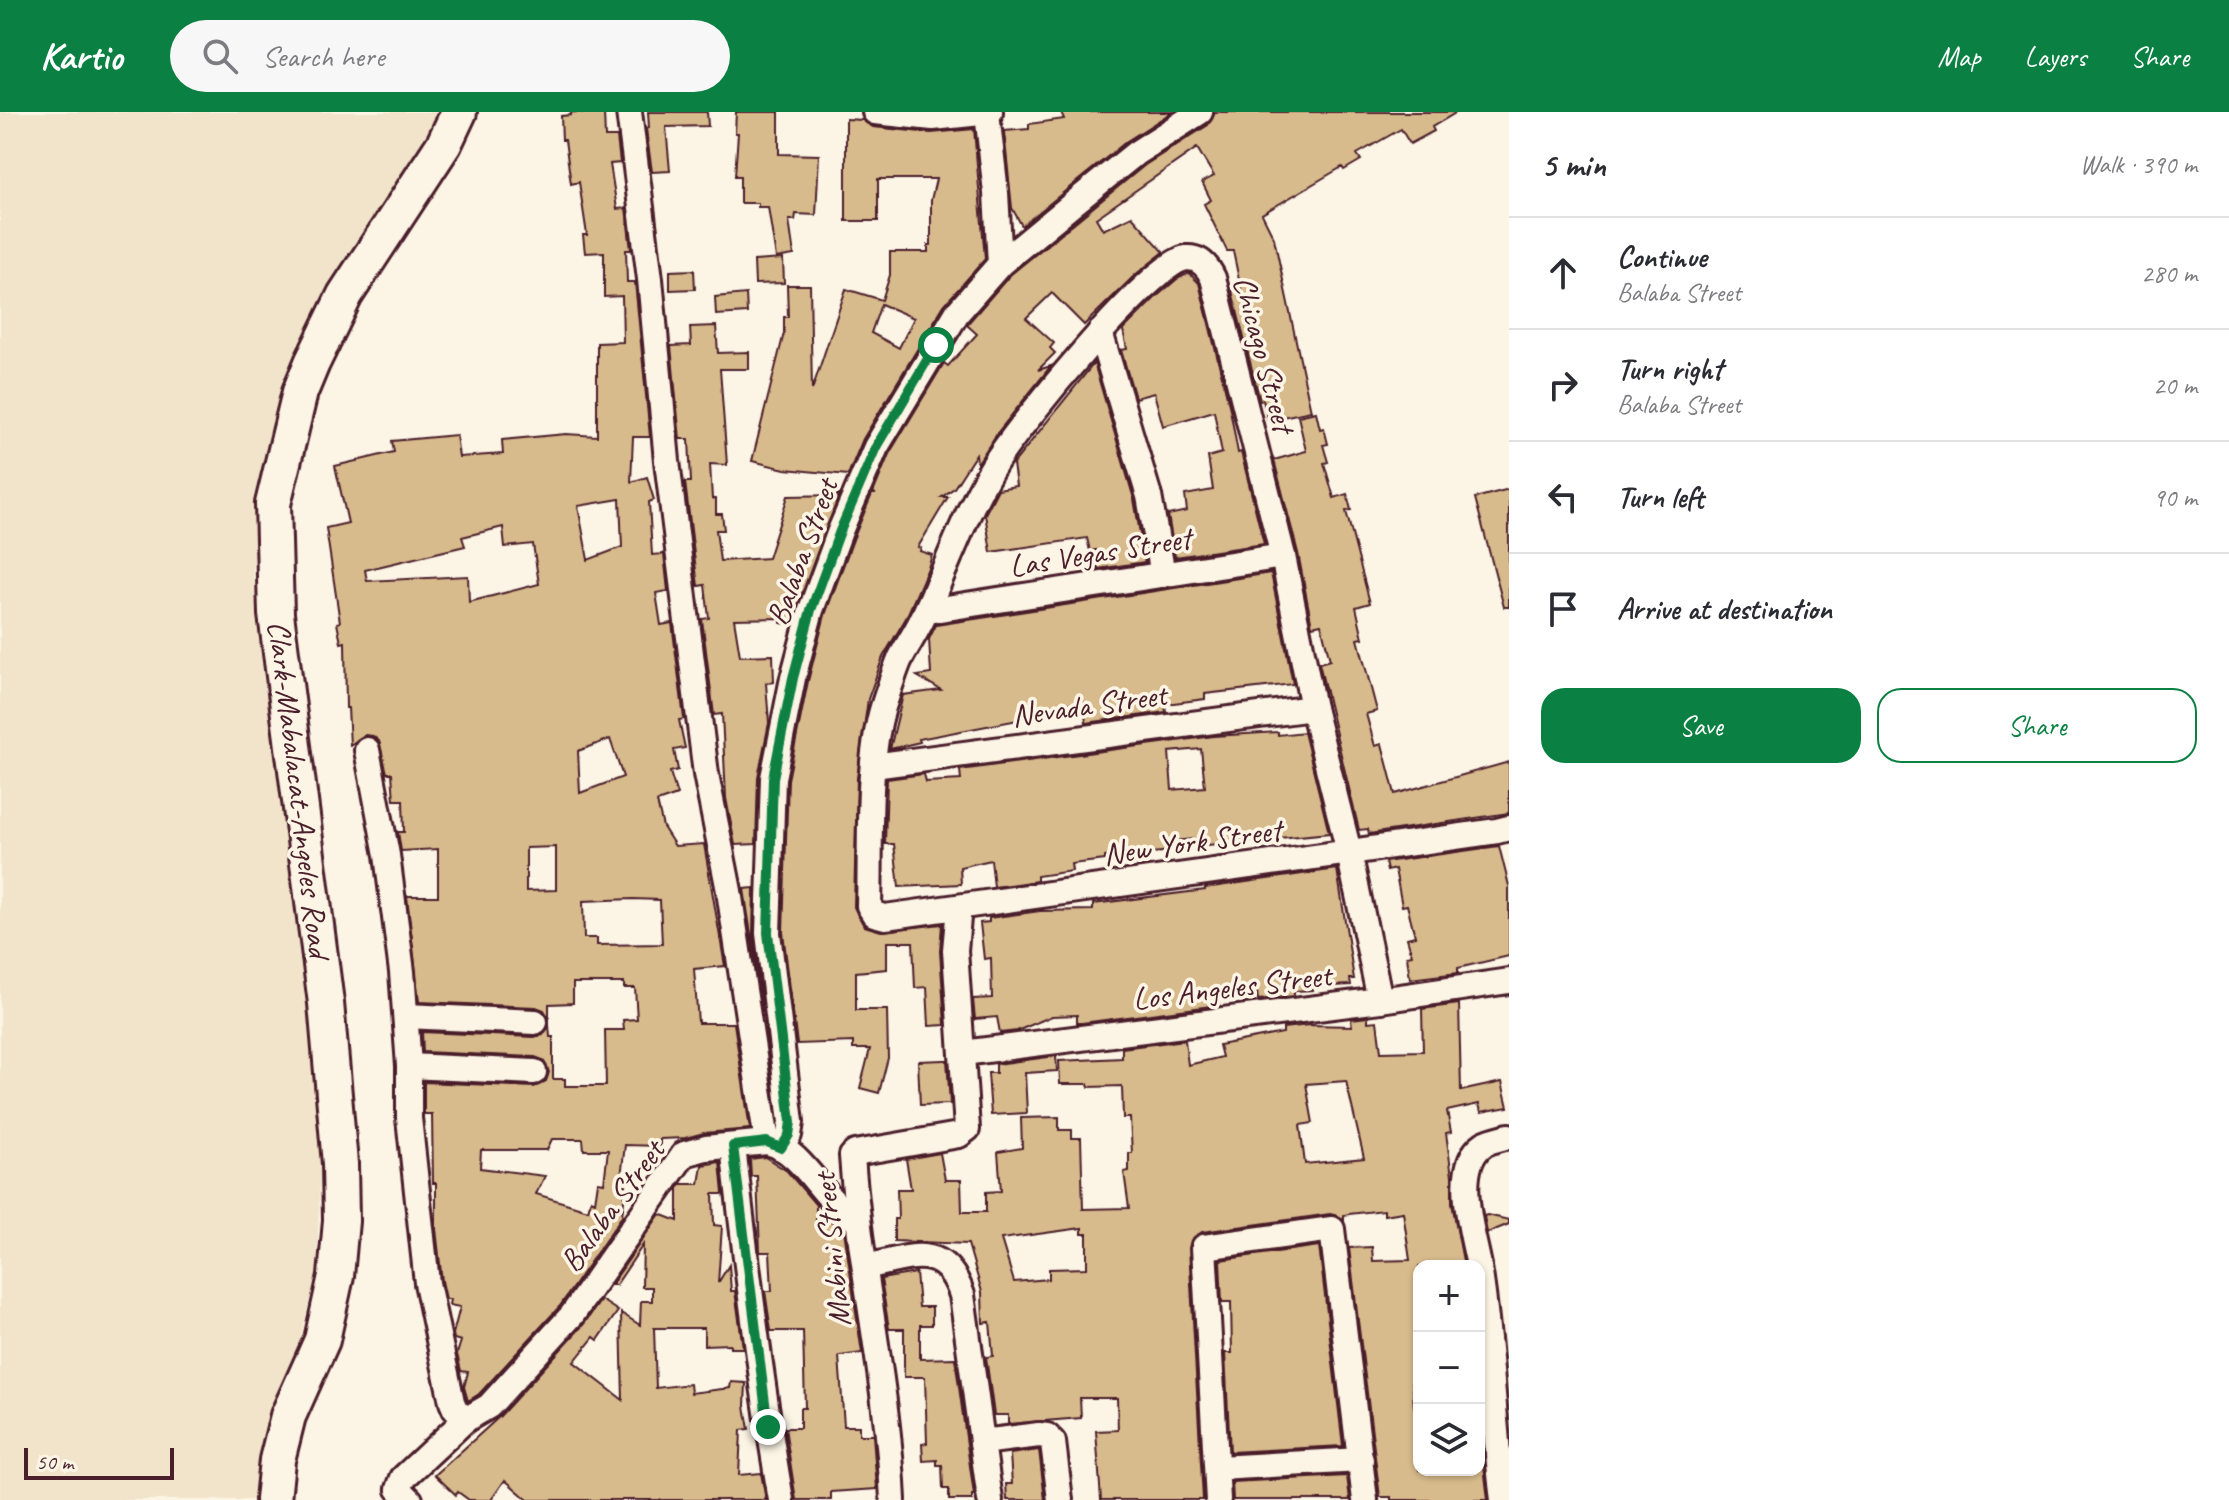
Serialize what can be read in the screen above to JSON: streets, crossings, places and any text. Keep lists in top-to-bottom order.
{
  "streets": {
    "main road": ["Clark-Mabalacat-Angeles Road"],
    "street": [
      "Chicago Street",
      "Balaba Street",
      "Las Vegas Street",
      "Nevada Street",
      "New York Street",
      "Los Angeles Street",
      "Mabini Street"
    ]
  },
  "crossings": [
    ["Chicago Street", "Las Vegas Street"],
    ["Chicago Street", "Nevada Street"],
    ["Chicago Street", "New York Street"],
    ["Chicago Street", "Los Angeles Street"],
    ["Los Angeles Street", "Mabini Street"]
  ],
  "scale_bar": "50 m",
  "page": {
    "header": "Kartio",
    "search": "Search here",
    "nav": ["Map", "Layers", "Share"],
    "heading": ["5 min", "Walk · 390 m"],
    "list": [
      ["Continue", "Balaba Street", "280 m"],
      ["Turn right", "Balaba Street", "20 m"],
      ["Turn left", "90 m"],
      "Arrive at destination"
    ],
    "buttons": ["Save", "Share"],
    "map_buttons": ["+", "−"],
    "scale": "50 m"
  }
}
